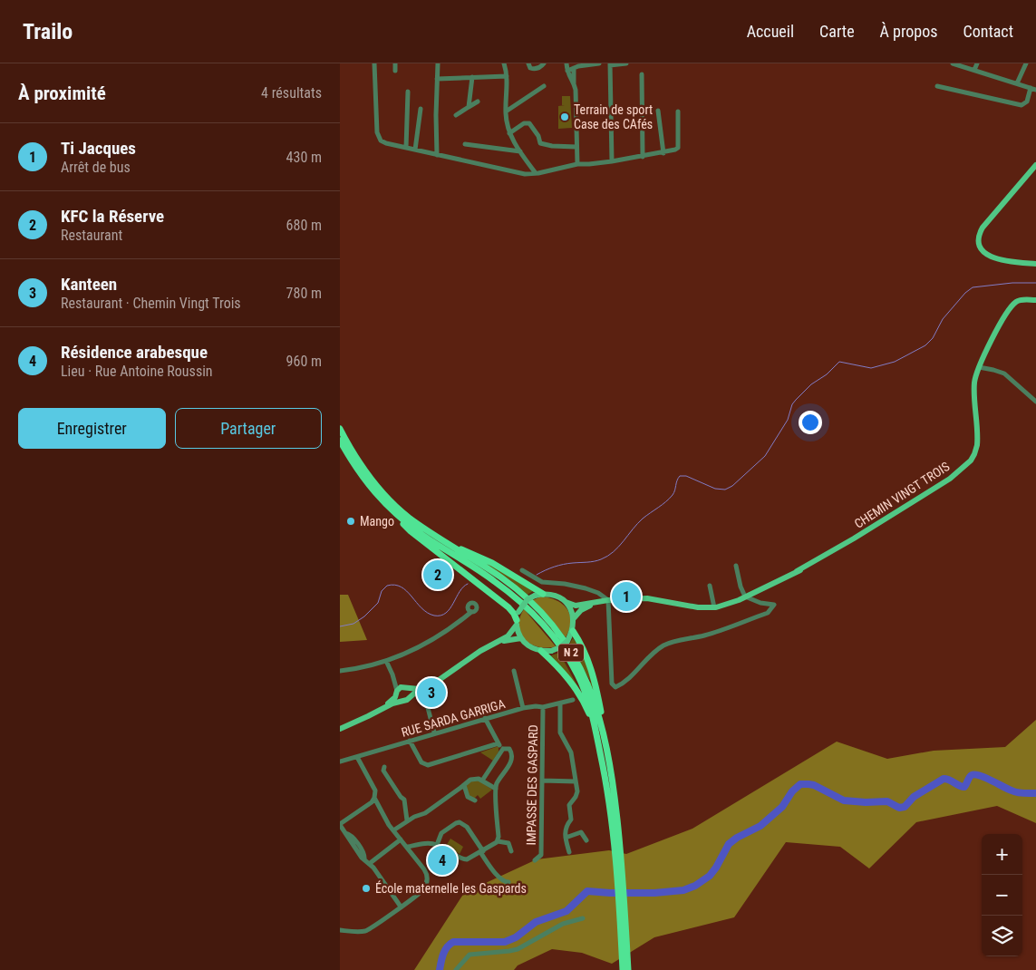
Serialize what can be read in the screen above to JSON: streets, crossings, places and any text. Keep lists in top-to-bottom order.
{
  "streets": {
    "highway": ["N 2"],
    "main road": ["CHEMIN VINGT TROIS"],
    "street": ["RUE SARDA GARRIGA", "IMPASSE DES GASPARD"]
  },
  "crossings": [
    ["RUE SARDA GARRIGA", "IMPASSE DES GASPARD"]
  ],
  "places": ["Terrain de sport Case des CAfés", "Mango", "École maternelle les Gaspards"],
  "page": {
    "header": "Trailo",
    "nav": [
      "Accueil",
      "Carte",
      "À propos",
      "Contact"
    ],
    "heading": ["À proximité", "4 résultats"],
    "list": [
      {
        "mark": "1",
        "name": "Ti Jacques",
        "note": "Arrêt de bus",
        "value": "430 m"
      },
      {
        "mark": "2",
        "name": "KFC la Réserve",
        "note": "Restaurant",
        "value": "680 m"
      },
      {
        "mark": "3",
        "name": "Kanteen",
        "note": "Restaurant · Chemin Vingt Trois",
        "value": "780 m"
      },
      {
        "mark": "4",
        "name": "Résidence arabesque",
        "note": "Lieu · Rue Antoine Roussin",
        "value": "960 m"
      }
    ],
    "buttons": ["Enregistrer", "Partager"],
    "pins": [
      "2",
      "1",
      "3",
      "4"
    ],
    "map_buttons": ["+", "−"]
  }
}
